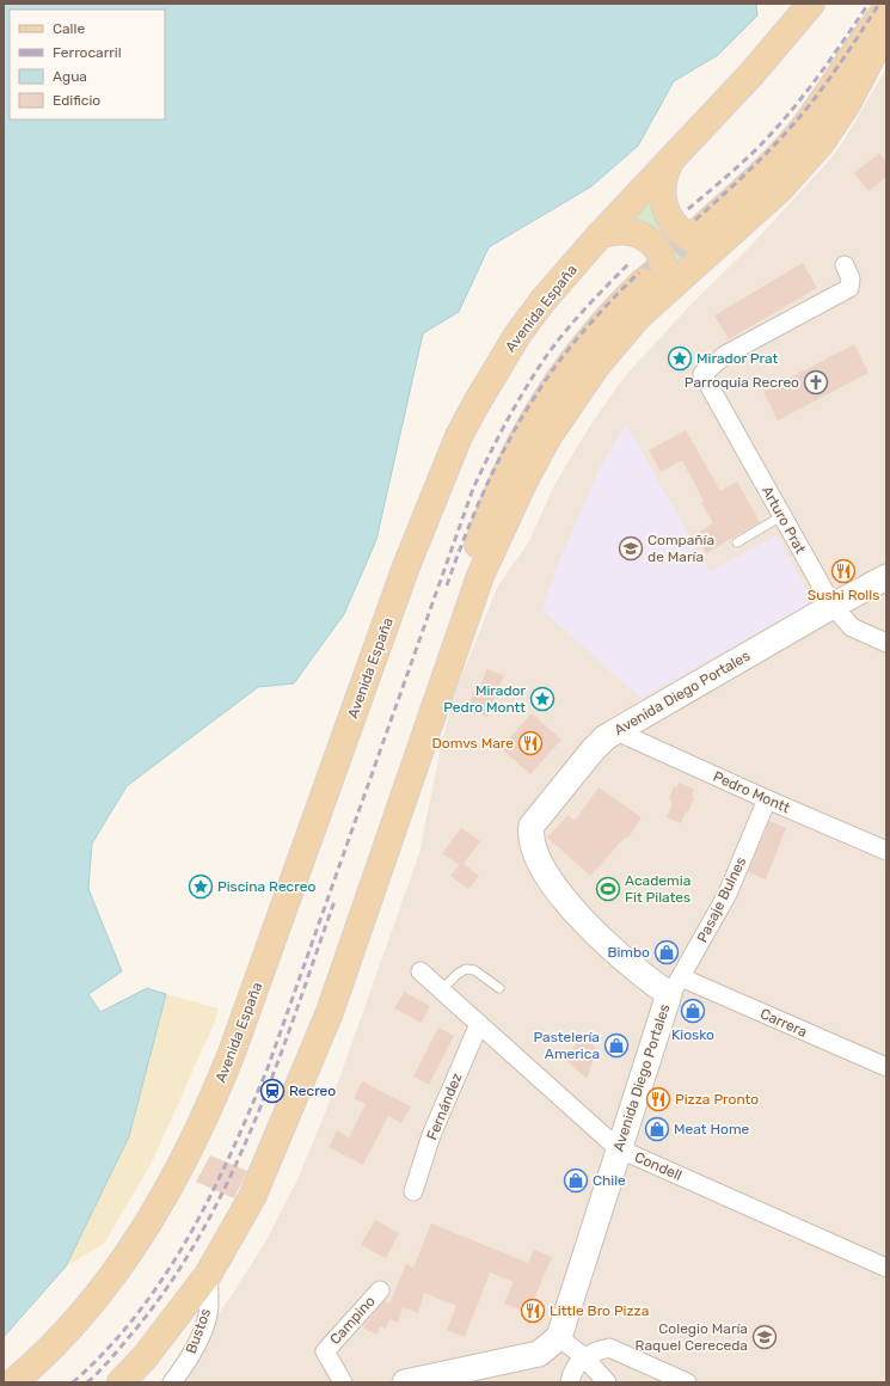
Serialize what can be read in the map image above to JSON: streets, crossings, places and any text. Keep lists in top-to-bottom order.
{
  "streets": {
    "main road": ["Avenida España"],
    "street": [
      "Arturo Prat",
      "Avenida Diego Portales",
      "Pedro Montt",
      "Pasaje Bulnes",
      "Carrera",
      "Fernández",
      "Condell",
      "Campino",
      "Bustos"
    ]
  },
  "crossings": [
    ["Arturo Prat", "Avenida Diego Portales"],
    ["Avenida Diego Portales", "Pedro Montt"],
    ["Avenida Diego Portales", "Pasaje Bulnes"],
    ["Avenida Diego Portales", "Carrera"],
    ["Avenida Diego Portales", "Condell"],
    ["Pedro Montt", "Pasaje Bulnes"],
    ["Pasaje Bulnes", "Carrera"],
    ["Fernández", "Condell"]
  ],
  "places": {
    "place": ["Mirador Prat", "Mirador Pedro Montt", "Piscina Recreo"],
    "church": ["Parroquia Recreo"],
    "school or university": ["Compañía de María", "Colegio María Raquel Cereceda"],
    "restaurant": [
      "Sushi Rolls",
      "Domvs Mare",
      "Pizza Pronto",
      "Little Bro Pizza"
    ],
    "sports": ["Academia Fit Pilates"],
    "shop": [
      "Bimbo",
      "Kiosko",
      "Pastelería America",
      "Meat Home",
      "Chile"
    ],
    "station": ["Recreo"]
  },
  "legend": [
    "Calle",
    "Ferrocarril",
    "Agua",
    "Edificio"
  ]
}
